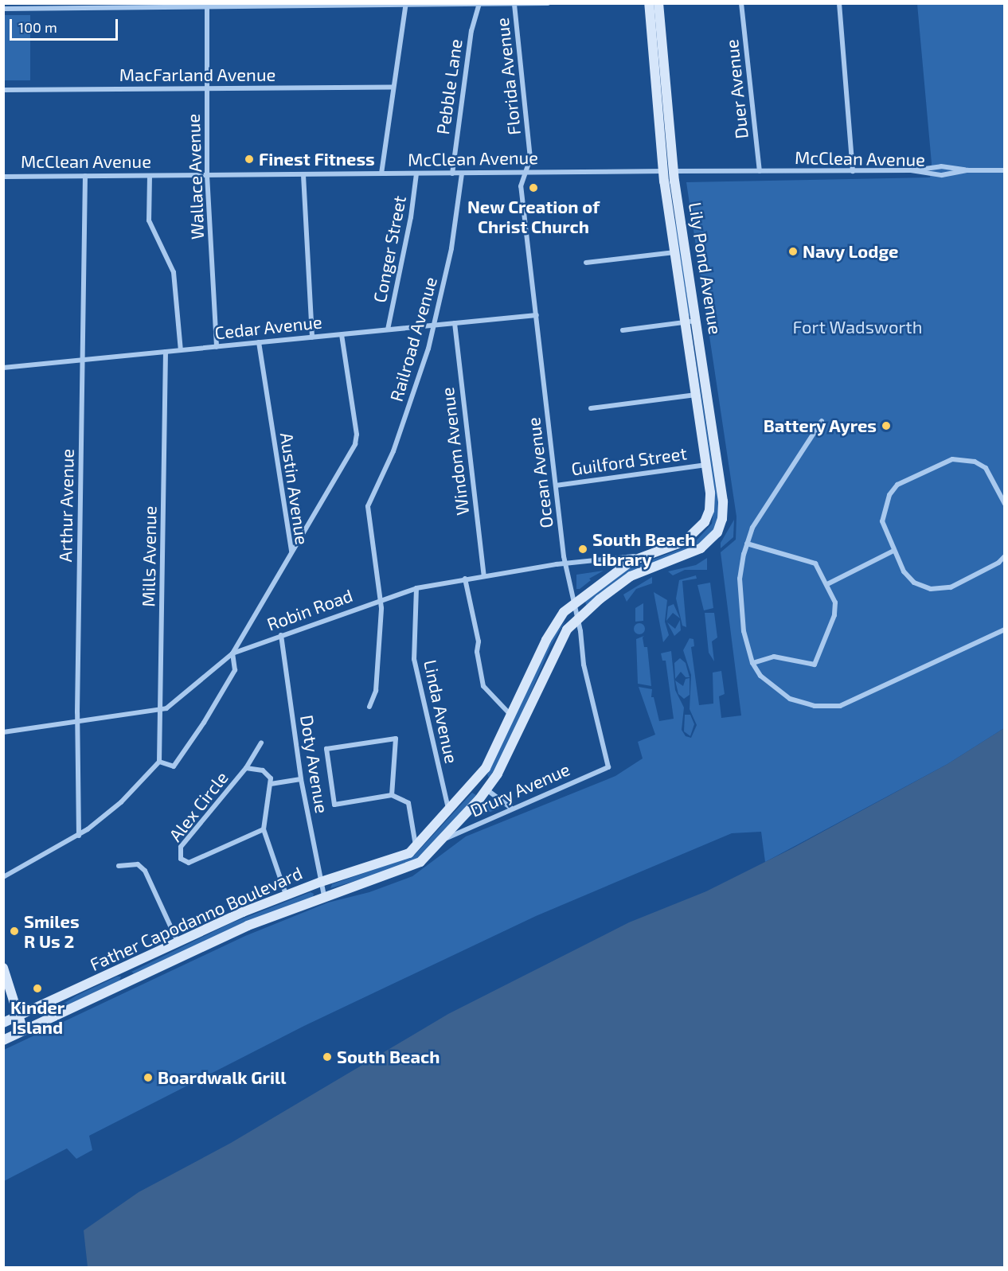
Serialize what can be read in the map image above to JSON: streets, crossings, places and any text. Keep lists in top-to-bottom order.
{
  "streets": {
    "main road": ["Lily Pond Avenue", "Father Capodanno Boulevard"],
    "street": [
      "MacFarland Avenue",
      "Florida Avenue",
      "Pebble Lane",
      "Duer Avenue",
      "McClean Avenue",
      "Wallace Avenue",
      "Conger Street",
      "Cedar Avenue",
      "Railroad Avenue",
      "Windom Avenue",
      "Guilford Street",
      "Ocean Avenue",
      "Austin Avenue",
      "Arthur Avenue",
      "Mills Avenue",
      "Robin Road",
      "Linda Avenue",
      "Doty Avenue",
      "Drury Avenue",
      "Alex Circle"
    ]
  },
  "crossings": [
    ["MacFarland Avenue", "Wallace Avenue"],
    ["Florida Avenue", "McClean Avenue"],
    ["Florida Avenue", "Ocean Avenue"],
    ["Pebble Lane", "McClean Avenue"],
    ["Duer Avenue", "McClean Avenue"],
    ["McClean Avenue", "Wallace Avenue"],
    ["McClean Avenue", "Conger Street"],
    ["McClean Avenue", "Lily Pond Avenue"],
    ["McClean Avenue", "Railroad Avenue"],
    ["McClean Avenue", "Ocean Avenue"],
    ["McClean Avenue", "Arthur Avenue"],
    ["Wallace Avenue", "Cedar Avenue"],
    ["Conger Street", "Cedar Avenue"],
    ["Lily Pond Avenue", "Guilford Street"],
    ["Lily Pond Avenue", "Father Capodanno Boulevard"],
    ["Cedar Avenue", "Railroad Avenue"],
    ["Cedar Avenue", "Windom Avenue"],
    ["Cedar Avenue", "Ocean Avenue"],
    ["Cedar Avenue", "Austin Avenue"],
    ["Cedar Avenue", "Arthur Avenue"],
    ["Cedar Avenue", "Mills Avenue"],
    ["Railroad Avenue", "Robin Road"],
    ["Windom Avenue", "Robin Road"],
    ["Guilford Street", "Ocean Avenue"],
    ["Ocean Avenue", "Robin Road"],
    ["Ocean Avenue", "Drury Avenue"],
    ["Ocean Avenue", "Father Capodanno Boulevard"],
    ["Austin Avenue", "Robin Road"],
    ["Arthur Avenue", "Robin Road"],
    ["Mills Avenue", "Robin Road"],
    ["Robin Road", "Linda Avenue"],
    ["Robin Road", "Doty Avenue"],
    ["Robin Road", "Father Capodanno Boulevard"],
    ["Linda Avenue", "Father Capodanno Boulevard"],
    ["Doty Avenue", "Father Capodanno Boulevard"],
    ["Drury Avenue", "Father Capodanno Boulevard"]
  ],
  "parks": ["Fort Wadsworth"],
  "places": [
    "Finest Fitness",
    "New Creation of Christ Church",
    "Navy Lodge",
    "Battery Ayres",
    "South Beach Library",
    "Smiles R Us 2",
    "Kinder Island",
    "South Beach",
    "Boardwalk Grill"
  ],
  "scale_bar": "100 m"
}
